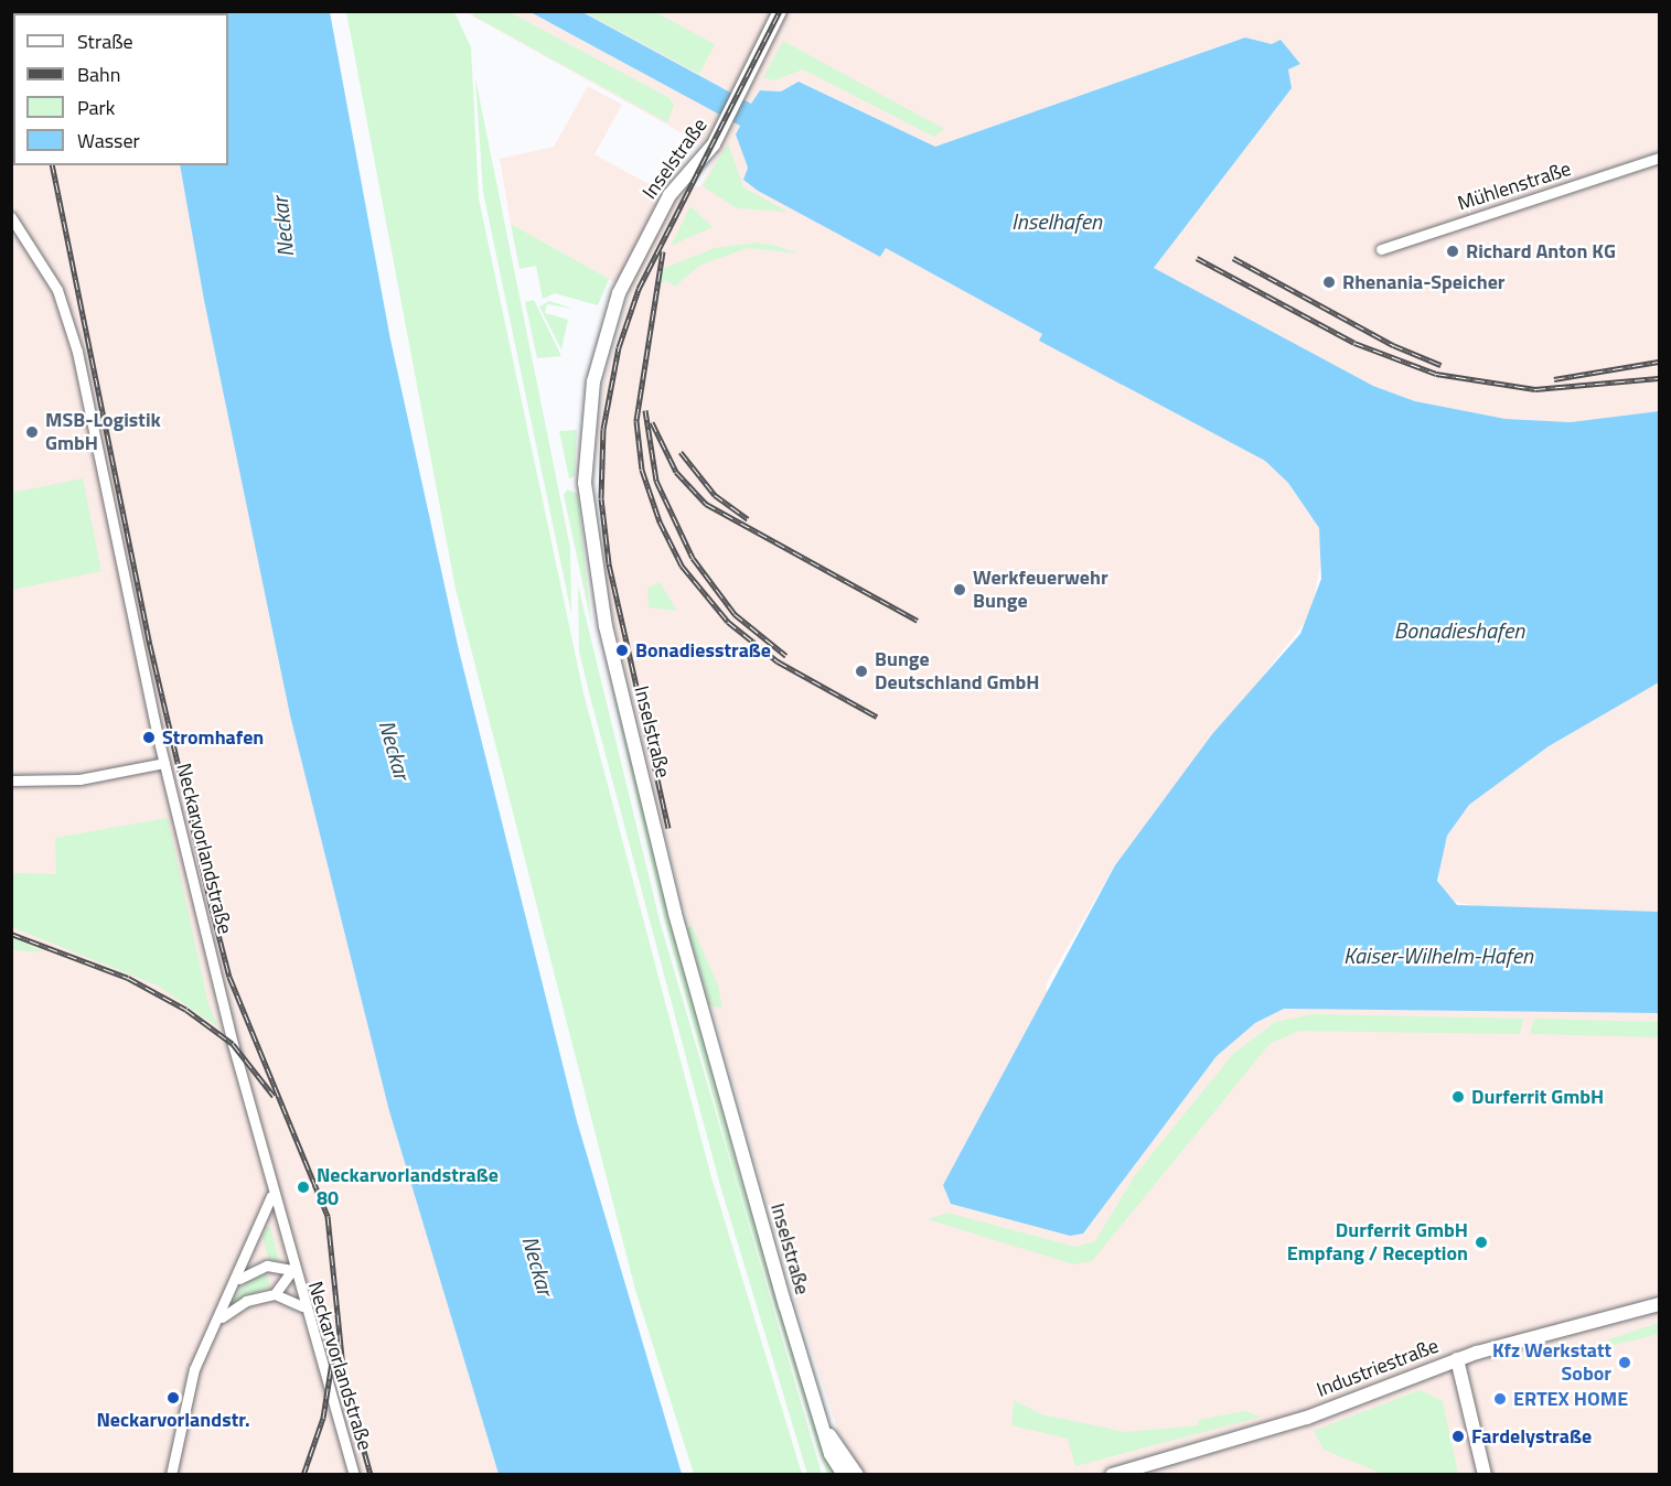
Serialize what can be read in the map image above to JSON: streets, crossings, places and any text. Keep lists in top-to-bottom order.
{
  "streets": {
    "street": [
      "Inselstraße",
      "Mühlenstraße",
      "Neckarvorlandstraße",
      "Industriestraße"
    ]
  },
  "water": [
    "Inselhafen",
    "Neckar",
    "Bonadieshafen",
    "Kaiser-Wilhelm-Hafen"
  ],
  "places": [
    "Richard Anton KG",
    "Rhenania-Speicher",
    "MSB-Logistik GmbH",
    "Werkfeuerwehr Bunge",
    "Bonadiesstraße",
    "Bunge Deutschland GmbH",
    "Stromhafen",
    "Durferrit GmbH",
    "Neckarvorlandstraße 80",
    "Durferrit GmbH Empfang / Reception",
    "Kfz Werkstatt Sobor",
    "Neckarvorlandstr.",
    "ERTEX HOME",
    "Fardelystraße"
  ],
  "legend": [
    "Straße",
    "Bahn",
    "Park",
    "Wasser"
  ]
}
